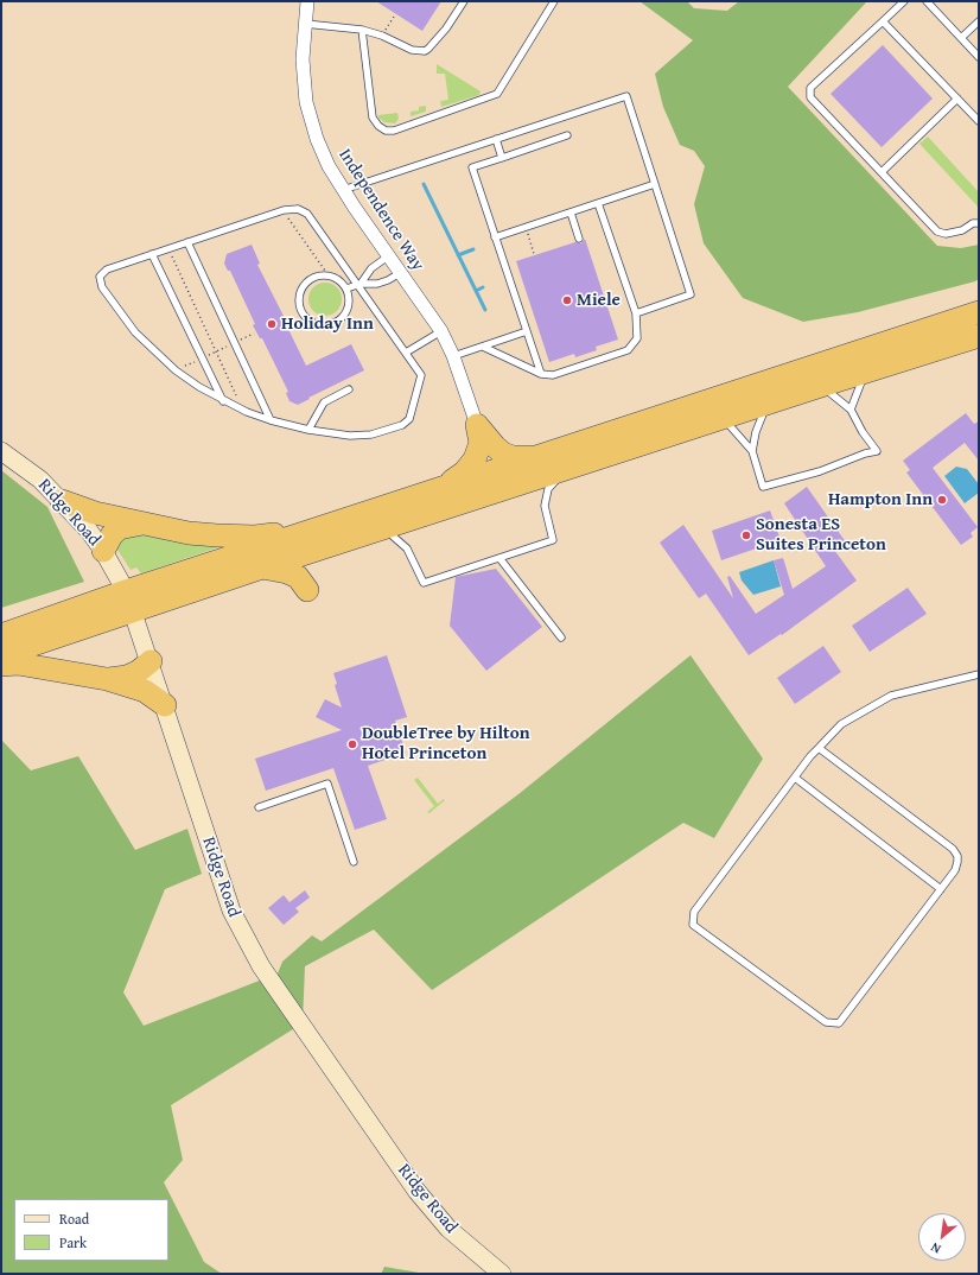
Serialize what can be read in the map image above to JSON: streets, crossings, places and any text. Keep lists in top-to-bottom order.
{
  "streets": {
    "street": ["Independence Way", "Ridge Road"]
  },
  "places": [
    "Miele",
    "Holiday Inn",
    "Hampton Inn",
    "Sonesta ES Suites Princeton",
    "DoubleTree by Hilton Hotel Princeton"
  ],
  "legend": ["Road", "Park"],
  "north": "bottom left"
}
